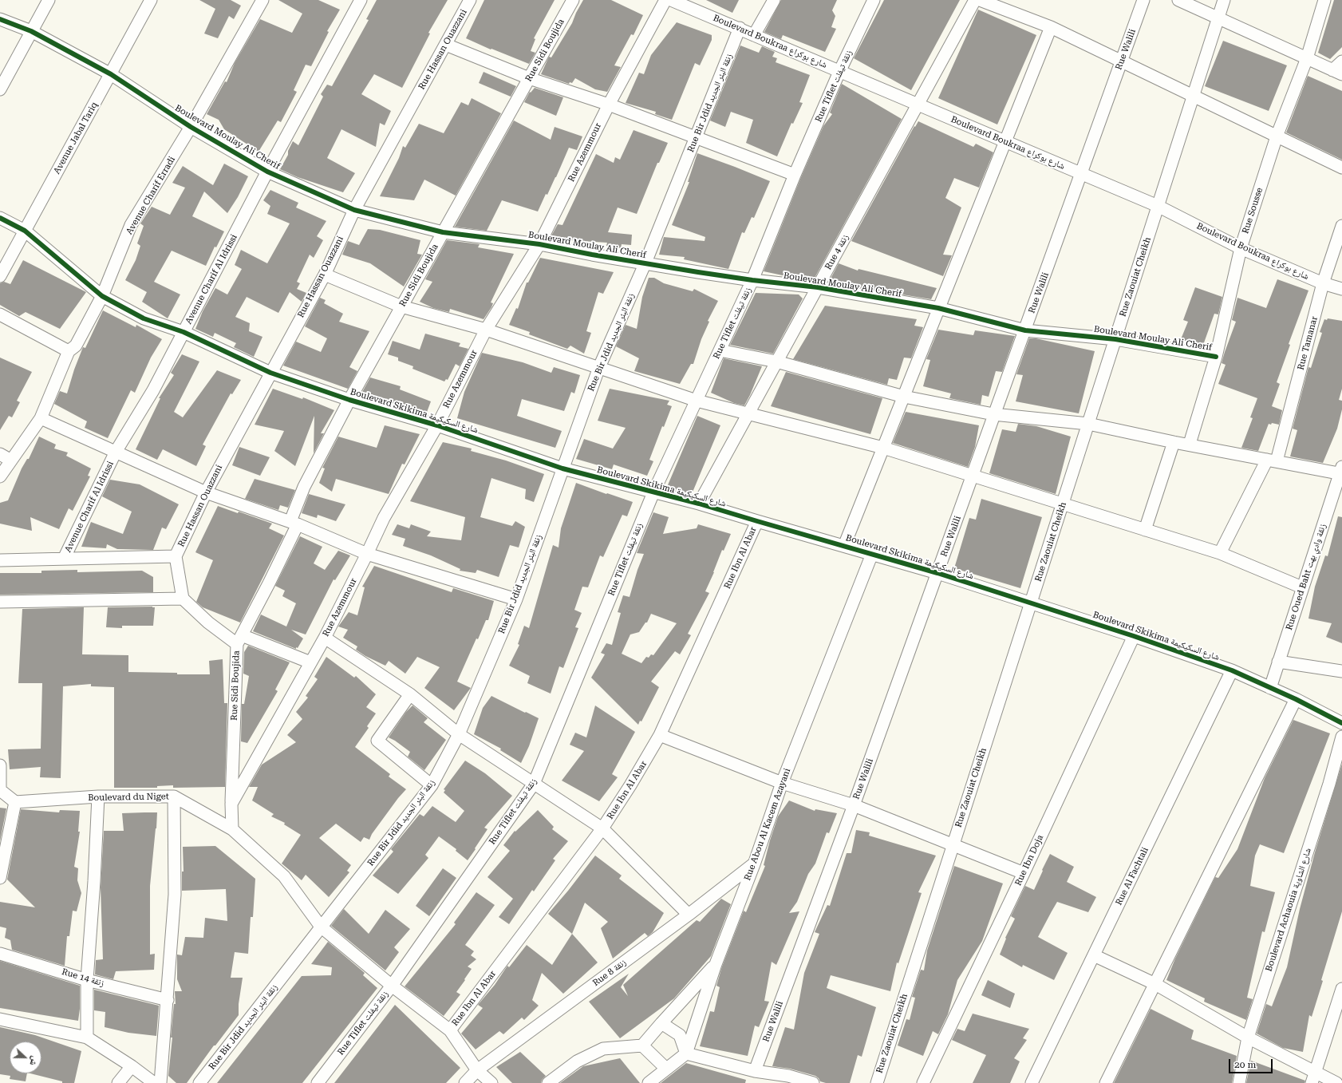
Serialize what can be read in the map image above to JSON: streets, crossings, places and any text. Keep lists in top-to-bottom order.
{
  "streets": {
    "street": [
      "Boulevard Boukraa شارع بوكراع",
      "Rue Hassan Ouazzani",
      "Rue Walili",
      "Rue Sidi Boujida",
      "Rue Tiflet زنقة تيفلت",
      "Rue Bir Jdid زنقة البئر الجديد",
      "Boulevard Moulay Ali Cherif",
      "Avenue Jabal Tariq",
      "Rue Azemmour",
      "Avenue Charif Erradi",
      "Rue Sousse",
      "Rue 4 زنقة",
      "Rue Zaouiat Cheikh",
      "Avenue Charif Al Idrissi",
      "Rue Tamanar",
      "Boulevard Skikima شارع السكيكيمة",
      "Rue Ibn Al Abar",
      "Rue Oued Baht زنقة وادي بهت",
      "Boulevard du Niget",
      "Rue Abou Al Kacem Azayani",
      "Rue Ibn Doja",
      "Rue Al Fachtali",
      "Boulevard Achaouia شارع الشاوية",
      "Rue 8 زنقة",
      "Rue 14 زنقة"
    ]
  },
  "crossings": [
    ["Boulevard Boukraa شارع بوكراع", "Rue Walili"],
    ["Boulevard Boukraa شارع بوكراع", "Rue Tiflet زنقة تيفلت"],
    ["Boulevard Boukraa شارع بوكراع", "Rue Bir Jdid زنقة البئر الجديد"],
    ["Boulevard Boukraa شارع بوكراع", "Rue Sousse"],
    ["Boulevard Boukraa شارع بوكراع", "Rue 4 زنقة"],
    ["Boulevard Boukraa شارع بوكراع", "Rue Zaouiat Cheikh"],
    ["Boulevard Boukraa شارع بوكراع", "Rue Tamanar"],
    ["Rue Hassan Ouazzani", "Boulevard Moulay Ali Cherif"],
    ["Rue Hassan Ouazzani", "Boulevard Skikima شارع السكيكيمة"],
    ["Rue Walili", "Boulevard Moulay Ali Cherif"],
    ["Rue Walili", "Boulevard Skikima شارع السكيكيمة"],
    ["Rue Sidi Boujida", "Boulevard Moulay Ali Cherif"],
    ["Rue Sidi Boujida", "Rue Azemmour"],
    ["Rue Sidi Boujida", "Boulevard Skikima شارع السكيكيمة"],
    ["Rue Tiflet زنقة تيفلت", "Boulevard Moulay Ali Cherif"],
    ["Rue Tiflet زنقة تيفلت", "Boulevard Skikima شارع السكيكيمة"],
    ["Rue Tiflet زنقة تيفلت", "Boulevard du Niget"],
    ["Rue Bir Jdid زنقة البئر الجديد", "Boulevard Moulay Ali Cherif"],
    ["Rue Bir Jdid زنقة البئر الجديد", "Boulevard Skikima شارع السكيكيمة"],
    ["Rue Bir Jdid زنقة البئر الجديد", "Boulevard du Niget"],
    ["Boulevard Moulay Ali Cherif", "Avenue Jabal Tariq"],
    ["Boulevard Moulay Ali Cherif", "Rue Azemmour"],
    ["Boulevard Moulay Ali Cherif", "Avenue Charif Erradi"],
    ["Boulevard Moulay Ali Cherif", "Rue Sousse"],
    ["Boulevard Moulay Ali Cherif", "Rue 4 زنقة"],
    ["Boulevard Moulay Ali Cherif", "Rue Zaouiat Cheikh"],
    ["Boulevard Moulay Ali Cherif", "Avenue Charif Al Idrissi"],
    ["Avenue Jabal Tariq", "Boulevard Skikima شارع السكيكيمة"],
    ["Rue Azemmour", "Boulevard Skikima شارع السكيكيمة"],
    ["Avenue Charif Erradi", "Boulevard Skikima شارع السكيكيمة"],
    ["Rue 4 زنقة", "Boulevard Skikima شارع السكيكيمة"],
    ["Rue Zaouiat Cheikh", "Boulevard Skikima شارع السكيكيمة"],
    ["Avenue Charif Al Idrissi", "Boulevard Skikima شارع السكيكيمة"],
    ["Boulevard Skikima شارع السكيكيمة", "Rue Ibn Al Abar"],
    ["Boulevard Skikima شارع السكيكيمة", "Rue Oued Baht زنقة وادي بهت"],
    ["Boulevard Skikima شارع السكيكيمة", "Rue Abou Al Kacem Azayani"],
    ["Boulevard Skikima شارع السكيكيمة", "Rue Ibn Doja"],
    ["Boulevard Skikima شارع السكيكيمة", "Rue Al Fachtali"],
    ["Rue Ibn Al Abar", "Boulevard du Niget"],
    ["Boulevard du Niget", "Rue 8 زنقة"],
    ["Rue Abou Al Kacem Azayani", "Rue 8 زنقة"]
  ],
  "scale_bar": "20 m",
  "north": "right"
}
